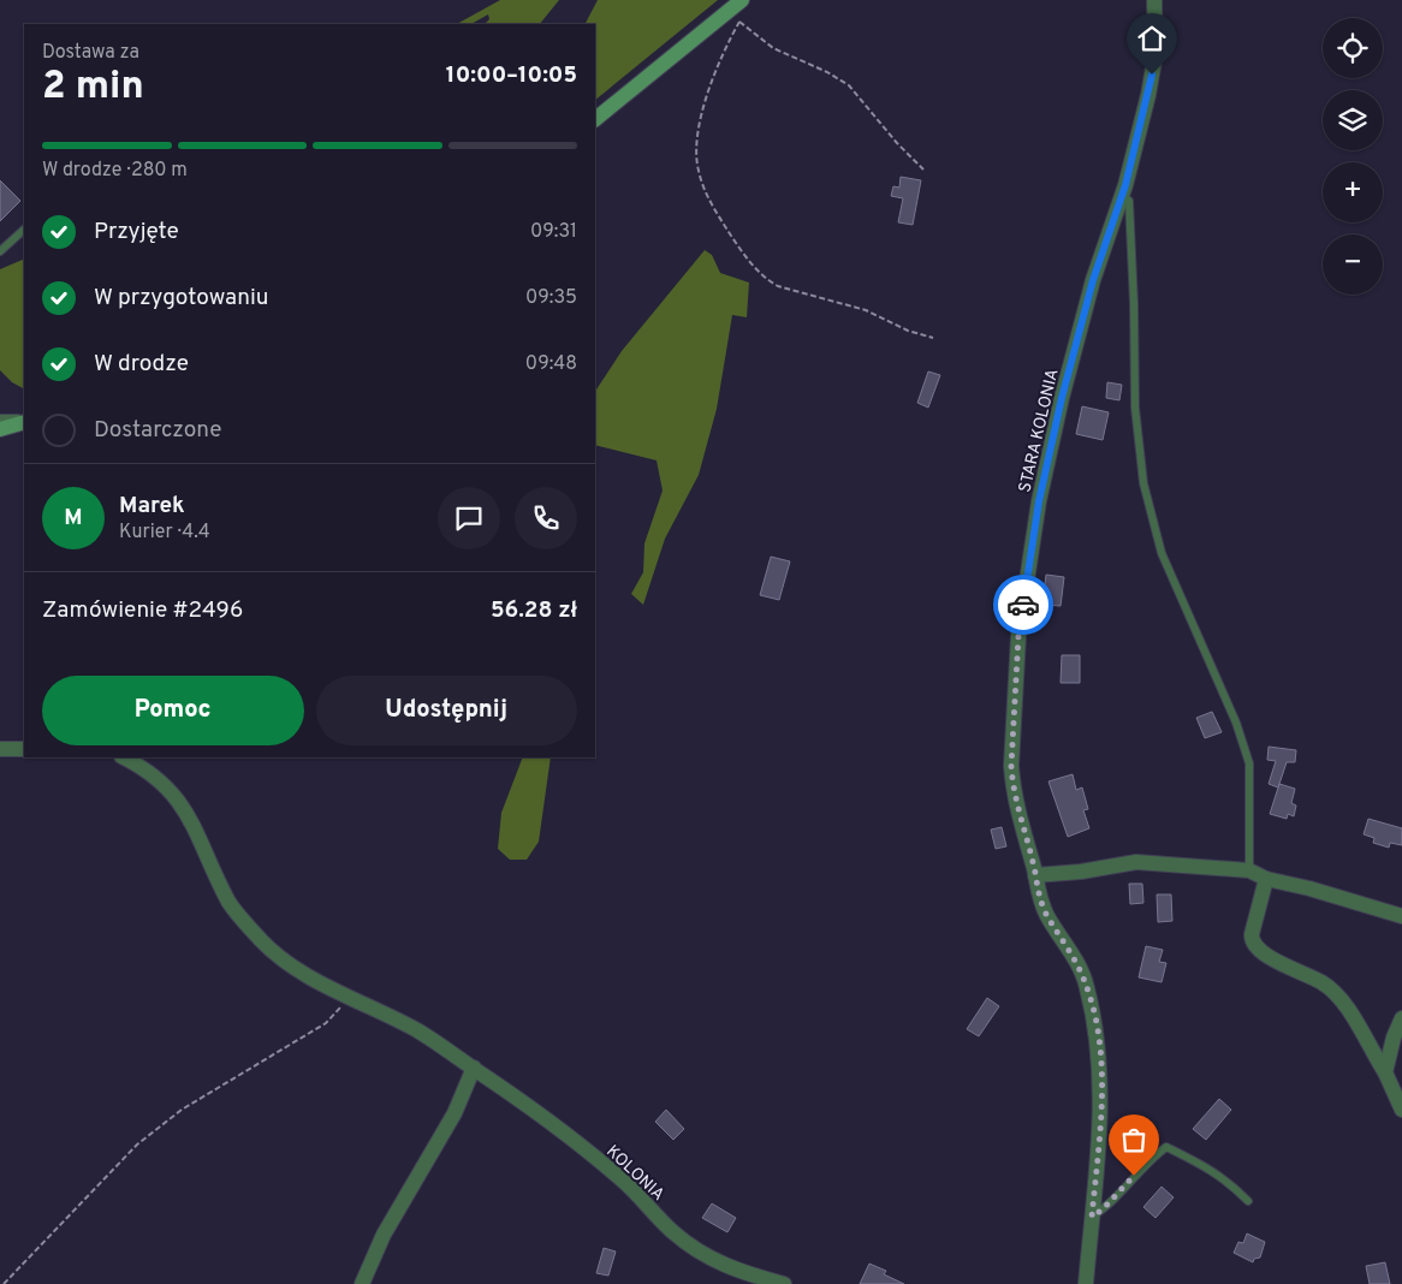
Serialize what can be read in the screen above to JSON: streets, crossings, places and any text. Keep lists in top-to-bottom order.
{
  "streets": {
    "street": ["STARA KOLONIA", "KOLONIA"]
  },
  "page": {
    "map_buttons": ["+", "−"],
    "heading": ["2 min", "Dostawa za", "10:00–10:05"],
    "panel": [
      "Marek",
      "Kurier · 4.4",
      "Zamówienie #2496",
      "56.28 zł"
    ],
    "bar": "W drodze · 280 m",
    "list": [
      ["Przyjęte", "09:31"],
      ["W przygotowaniu", "09:35"],
      ["W drodze", "09:48"],
      "Dostarczone"
    ],
    "round": "M",
    "buttons": ["Pomoc", "Udostępnij"]
  }
}
